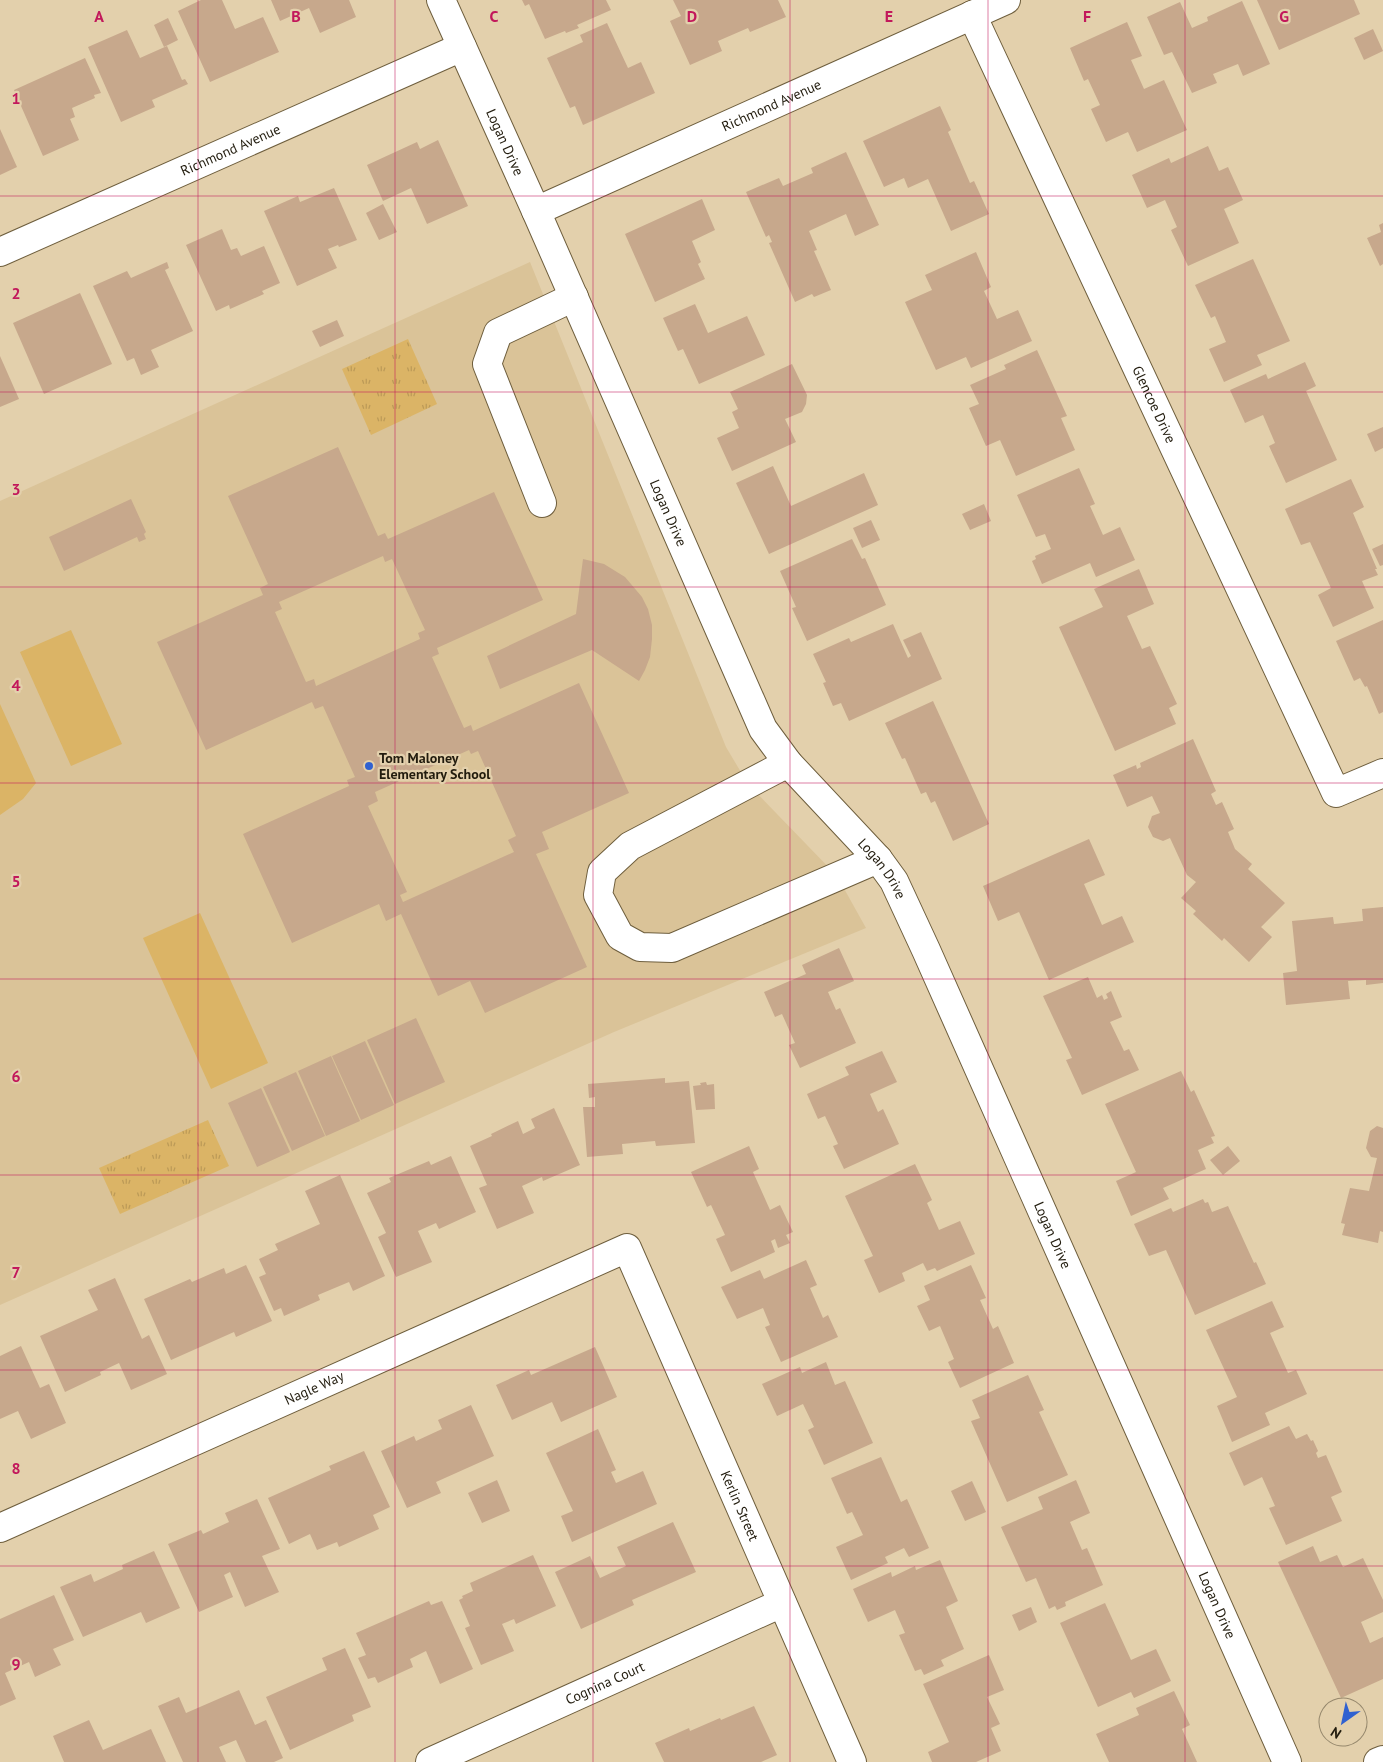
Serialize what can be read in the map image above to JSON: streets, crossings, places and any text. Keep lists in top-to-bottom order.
{
  "streets": {
    "street": [
      "Richmond Avenue",
      "Logan Drive",
      "Glencoe Drive",
      "Nagle Way",
      "Kerlin Street",
      "Cognina Court"
    ]
  },
  "crossings": [
    ["Richmond Avenue", "Logan Drive"],
    ["Richmond Avenue", "Glencoe Drive"],
    ["Nagle Way", "Kerlin Street"],
    ["Kerlin Street", "Cognina Court"]
  ],
  "places": ["Tom Maloney Elementary School"],
  "north": "bottom left",
  "grid": {
    "columns": [
      "A",
      "B",
      "C",
      "D",
      "E",
      "F",
      "G"
    ],
    "rows": [
      "1",
      "2",
      "3",
      "4",
      "5",
      "6",
      "7",
      "8",
      "9"
    ]
  }
}
